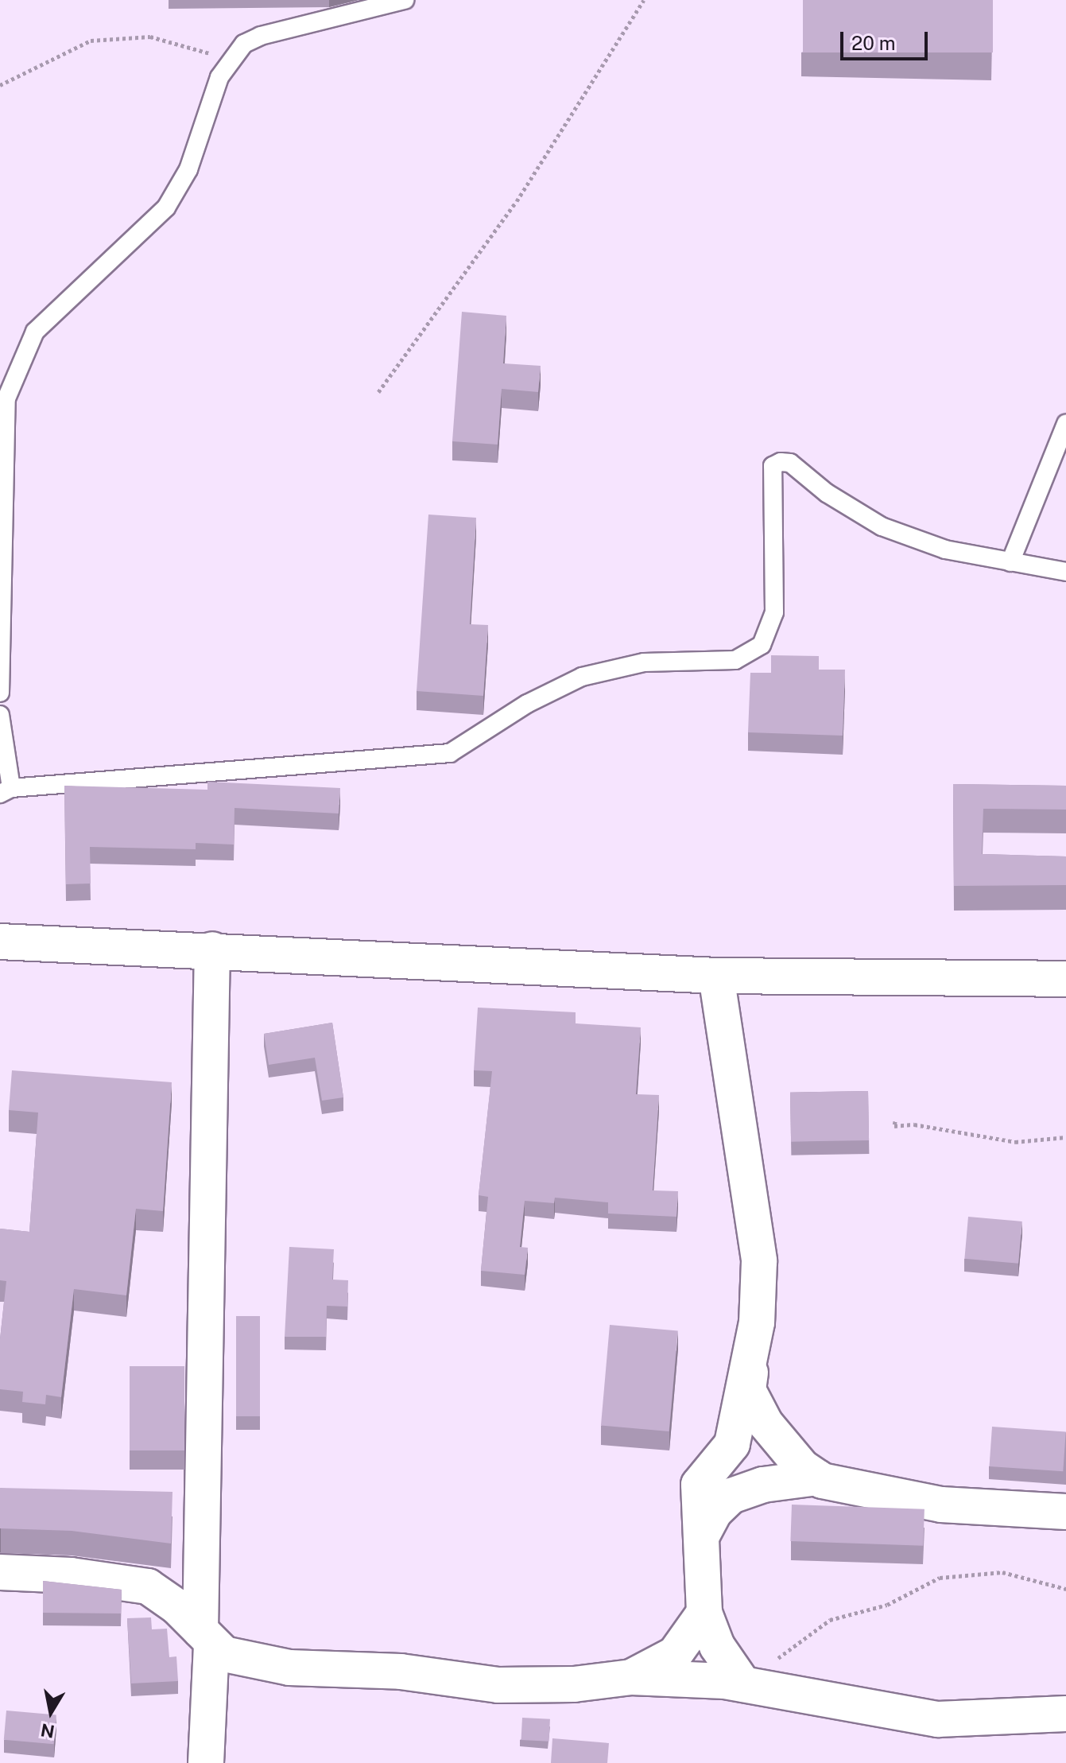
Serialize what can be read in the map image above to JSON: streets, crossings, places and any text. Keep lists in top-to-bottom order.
{
  "scale_bar": "20 m",
  "north": "bottom"
}
